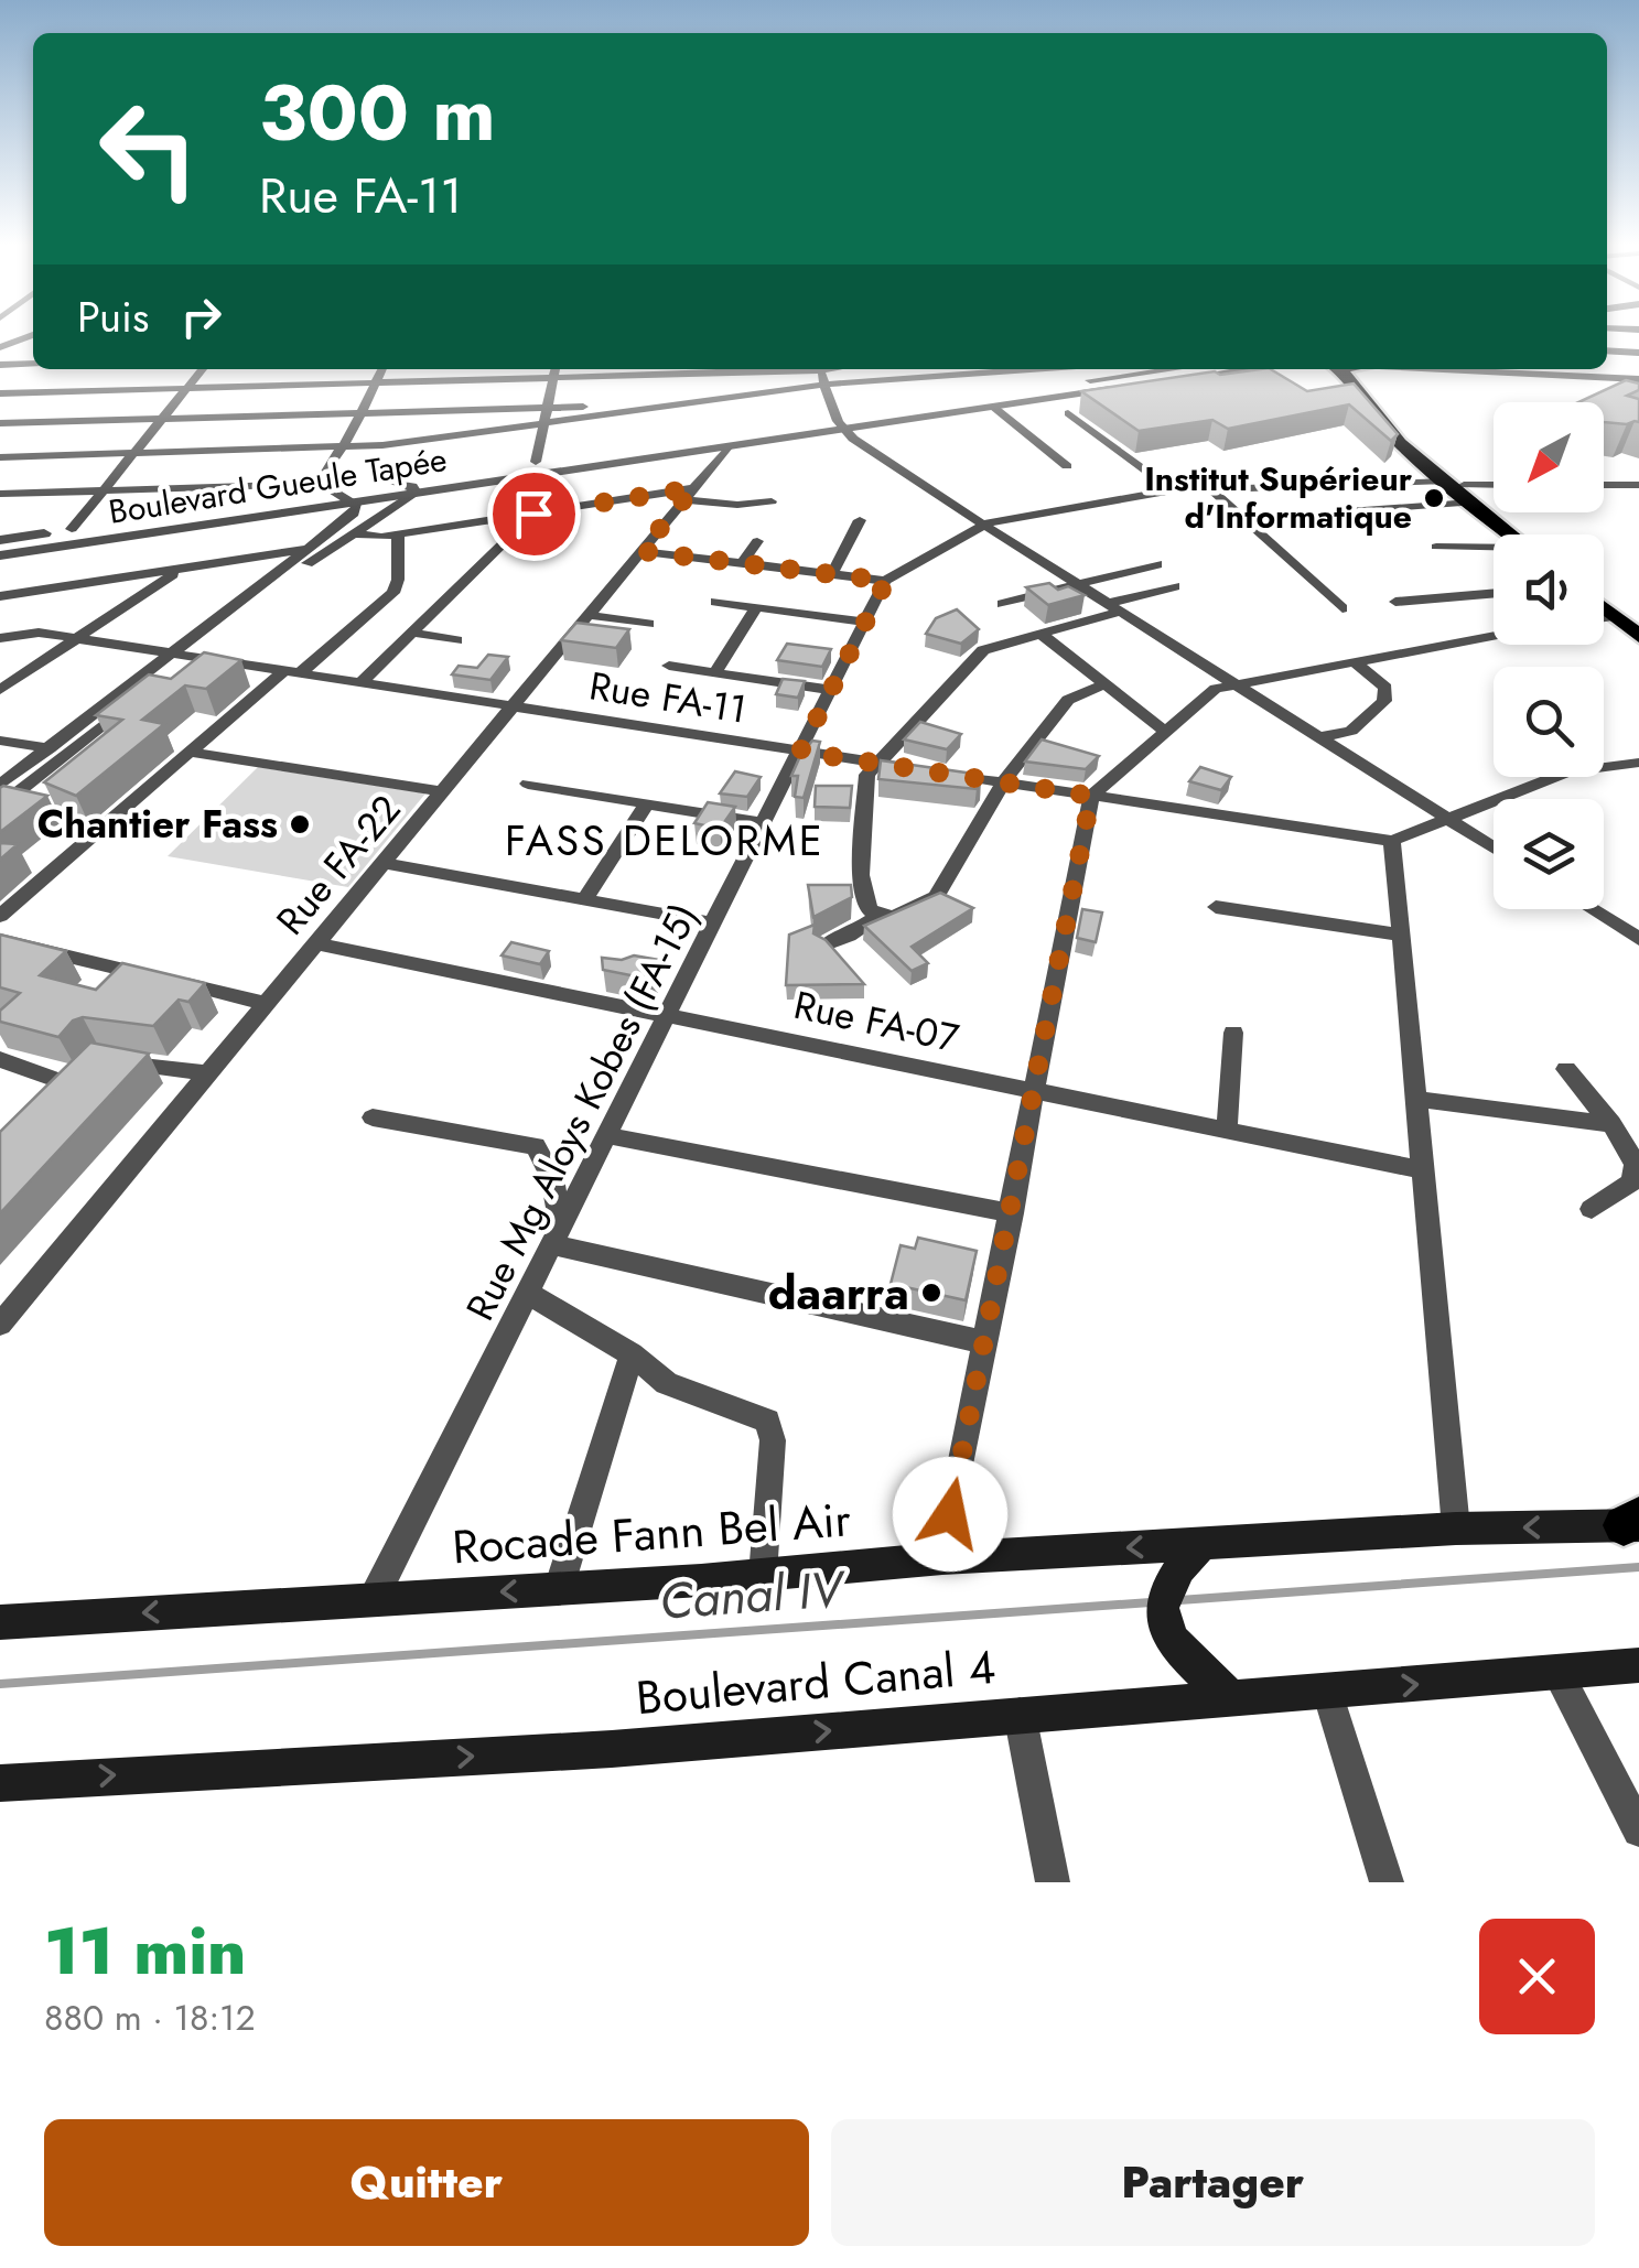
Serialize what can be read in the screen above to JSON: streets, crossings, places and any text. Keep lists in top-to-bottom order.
{
  "streets": {
    "main road": ["Rocade Fann Bel Air", "Boulevard Canal 4"],
    "street": [
      "Boulevard Gueule Tapée",
      "Rue FA-11",
      "Rue FA-22",
      "Rue FA-07",
      "Rue Mg Aloys Kobes (FA-15)"
    ]
  },
  "crossings": [
    ["Boulevard Gueule Tapée", "Rue FA-22"],
    ["Rue FA-11", "Rue FA-22"],
    ["Rue FA-11", "Rue Mg Aloys Kobes (FA-15)"],
    ["Rue FA-22", "Rue FA-07"],
    ["Rue FA-07", "Rue Mg Aloys Kobes (FA-15)"],
    ["Rue Mg Aloys Kobes (FA-15)", "Rocade Fann Bel Air"]
  ],
  "one_way": ["Rocade Fann Bel Air", "Boulevard Canal 4"],
  "districts": ["FASS DELORME"],
  "water": ["Canal IV"],
  "places": ["Institut Supérieur d'Informatique", "Chantier Fass", "daarra"],
  "north": "bottom left",
  "page": {
    "turn": ["300 m", "Rue FA-11"],
    "then": "Puis",
    "heading": ["11 min", "880 m · 18:12"],
    "buttons": ["Quitter", "Partager"]
  }
}
